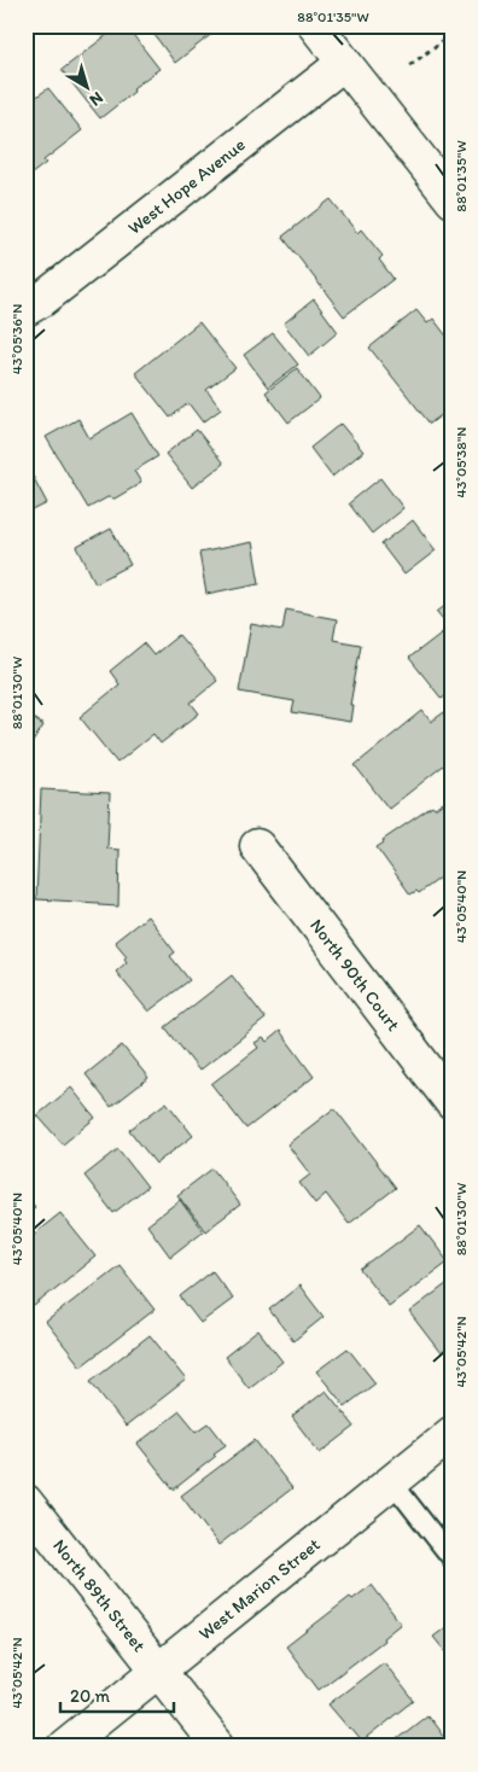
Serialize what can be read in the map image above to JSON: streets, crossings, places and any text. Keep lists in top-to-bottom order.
{
  "streets": {
    "street": [
      "West Hope Avenue",
      "North 90th Court",
      "West Marion Street",
      "North 89th Street"
    ]
  },
  "crossings": [
    ["West Marion Street", "North 89th Street"]
  ],
  "scale_bar": "20 m",
  "north": "bottom right",
  "coordinates": [
    "88°01'35\"W",
    "43°05'36\"N",
    "43°05'38\"N",
    "88°01'30\"W",
    "43°05'40\"N",
    "43°05'42\"N"
  ]
}
